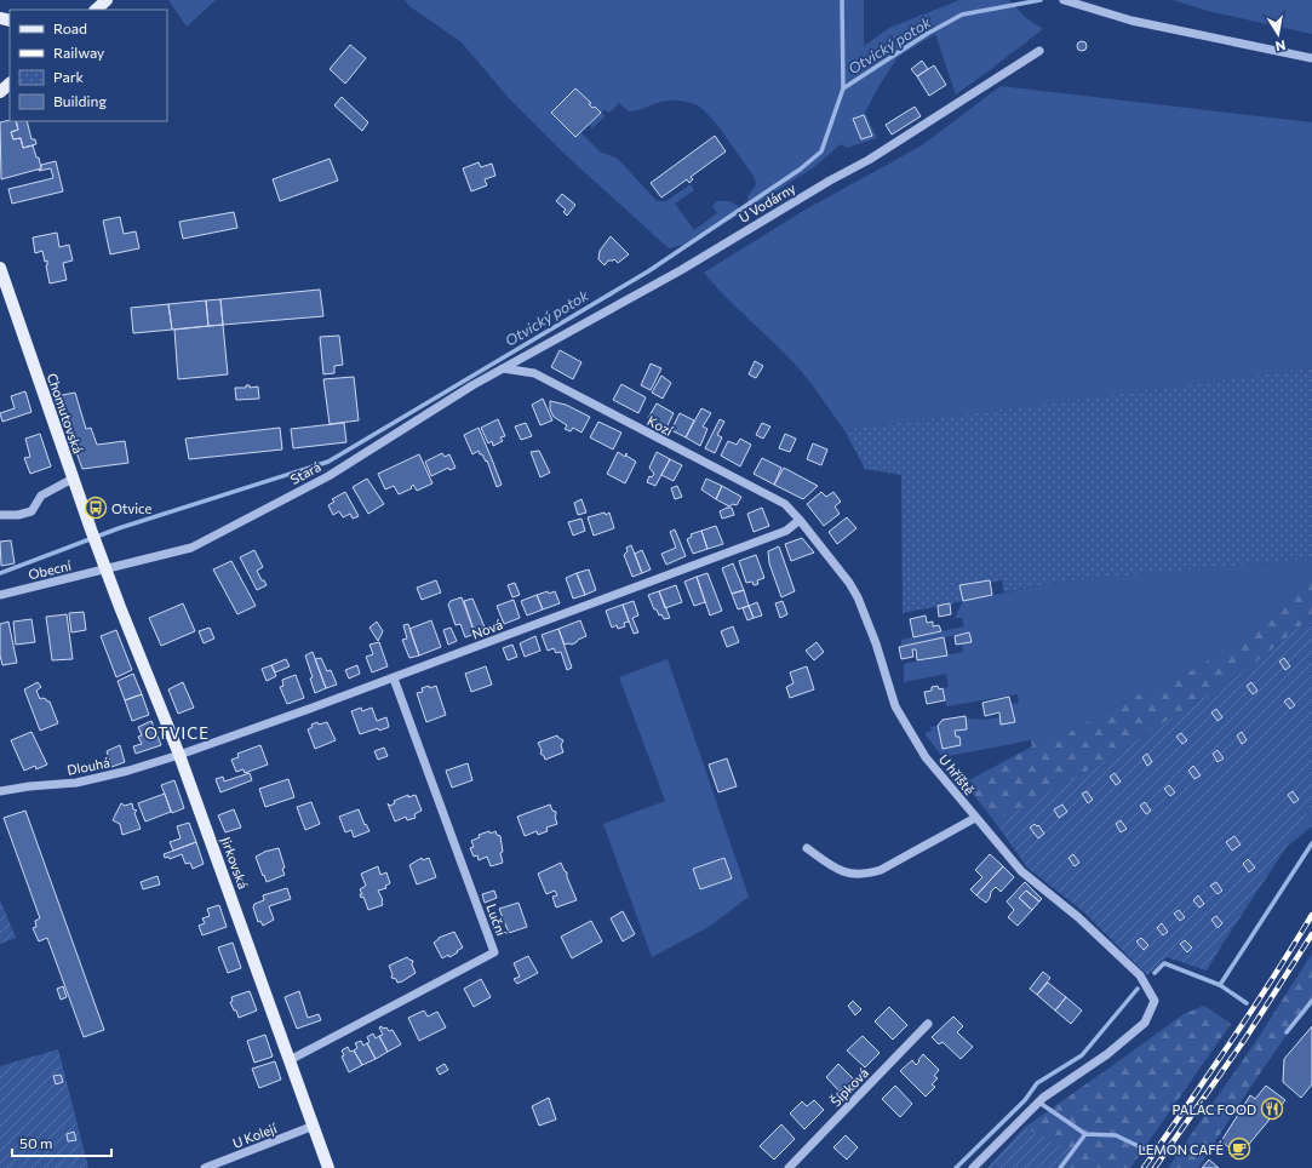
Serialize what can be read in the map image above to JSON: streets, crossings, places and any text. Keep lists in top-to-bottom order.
{
  "streets": {
    "main road": ["Chomutovská", "Jirkovská"],
    "street": [
      "U Vodárny",
      "Kozí",
      "Stará",
      "Obecní",
      "Nová",
      "Dlouhá",
      "U hřiště",
      "Luční",
      "Šípková",
      "U Kolejí"
    ]
  },
  "crossings": [
    ["U Vodárny", "Kozí"],
    ["U Vodárny", "Stará"],
    ["Chomutovská", "Stará"],
    ["Chomutovská", "Obecní"],
    ["Chomutovská", "Jirkovská"],
    ["Kozí", "Stará"],
    ["Kozí", "Nová"],
    ["Kozí", "U hřiště"],
    ["Stará", "Obecní"],
    ["Stará", "Jirkovská"],
    ["Obecní", "Jirkovská"],
    ["Nová", "Dlouhá"],
    ["Nová", "U hřiště"],
    ["Nová", "Jirkovská"],
    ["Nová", "Luční"],
    ["Dlouhá", "Jirkovská"],
    ["Jirkovská", "Luční"],
    ["Jirkovská", "U Kolejí"]
  ],
  "districts": ["OTVICE"],
  "water": ["Otvický potok"],
  "places": {
    "bus stop": ["Otvice"],
    "restaurant": ["PALÁC FOOD"],
    "cafe": ["LEMON CAFÉ"]
  },
  "legend": [
    "Road",
    "Railway",
    "Park",
    "Building"
  ],
  "scale_bar": "50 m",
  "north": "bottom"
}
